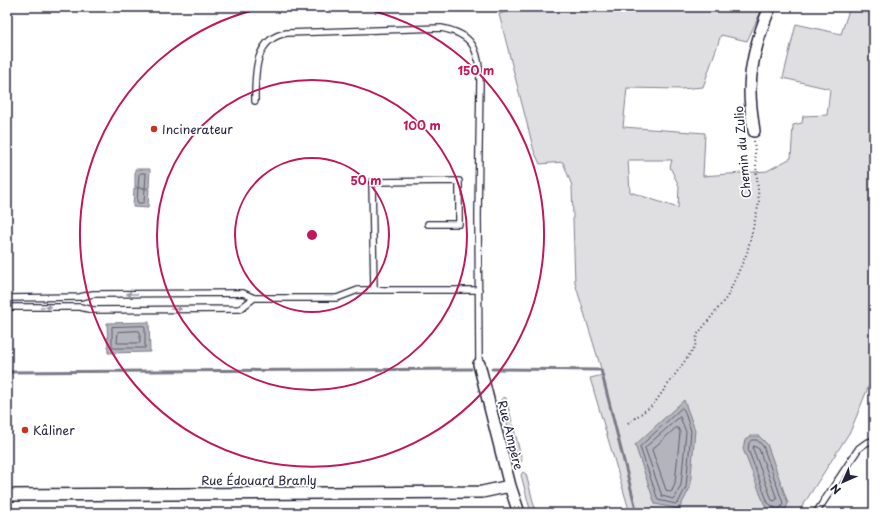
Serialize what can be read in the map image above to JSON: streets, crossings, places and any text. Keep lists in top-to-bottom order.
{
  "streets": {
    "street": ["Chemin du Zulio", "Rue Ampère", "Rue Édouard Branly"]
  },
  "crossings": [
    ["Rue Ampère", "Rue Édouard Branly"]
  ],
  "places": ["Incinerateur", "Kâliner"],
  "north": "bottom left",
  "rings": ["150 m", "100 m", "50 m"]
}
